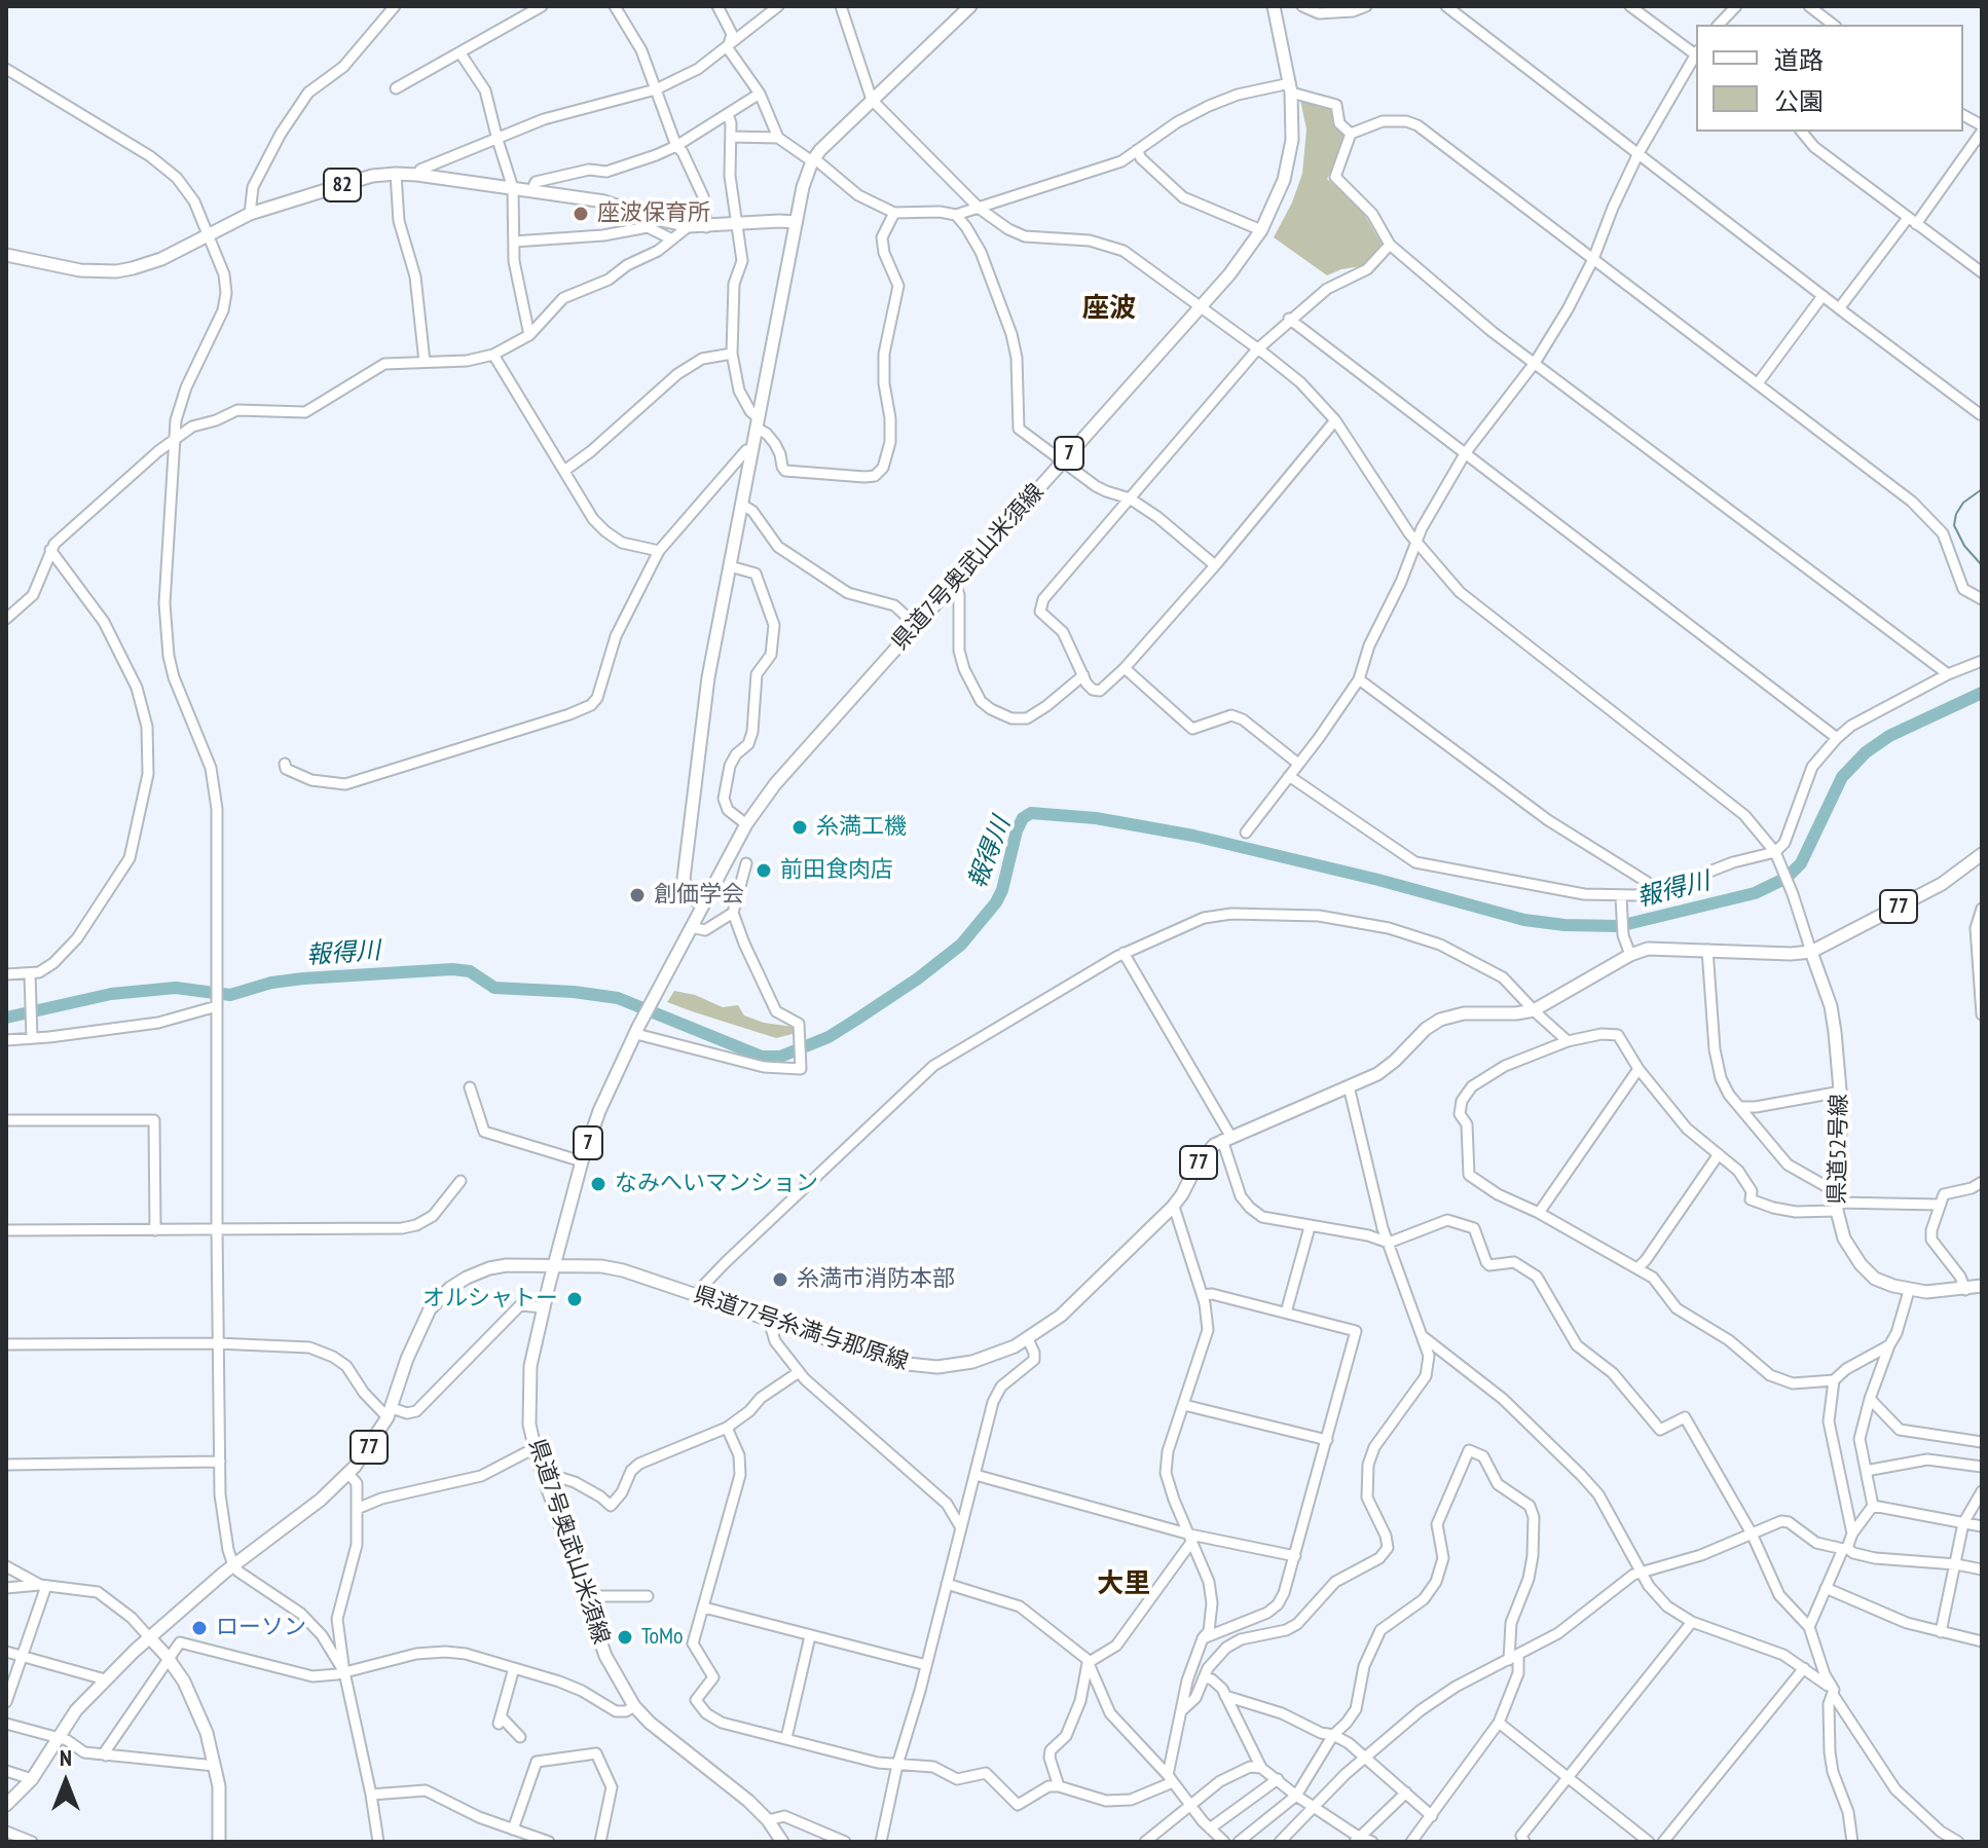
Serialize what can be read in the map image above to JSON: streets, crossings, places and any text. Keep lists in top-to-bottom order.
{
  "streets": {
    "main road": [
      "82",
      "7",
      "県道7号奥武山米須線",
      "77",
      "県道52号線",
      "県道77号糸満与那原線"
    ]
  },
  "crossings": [
    ["県道7号奥武山米須線", "県道77号糸満与那原線"],
    ["県道52号線", "県道77号糸満与那原線"]
  ],
  "districts": ["座波", "大里"],
  "water": ["報得川"],
  "places": [
    "座波保育所",
    "糸満工機",
    "前田食肉店",
    "創価学会",
    "なみへいマンション",
    "糸満市消防本部",
    "オルシャトー",
    "ローソン",
    "ToMo"
  ],
  "legend": ["道路", "公園"],
  "north": "top"
}
